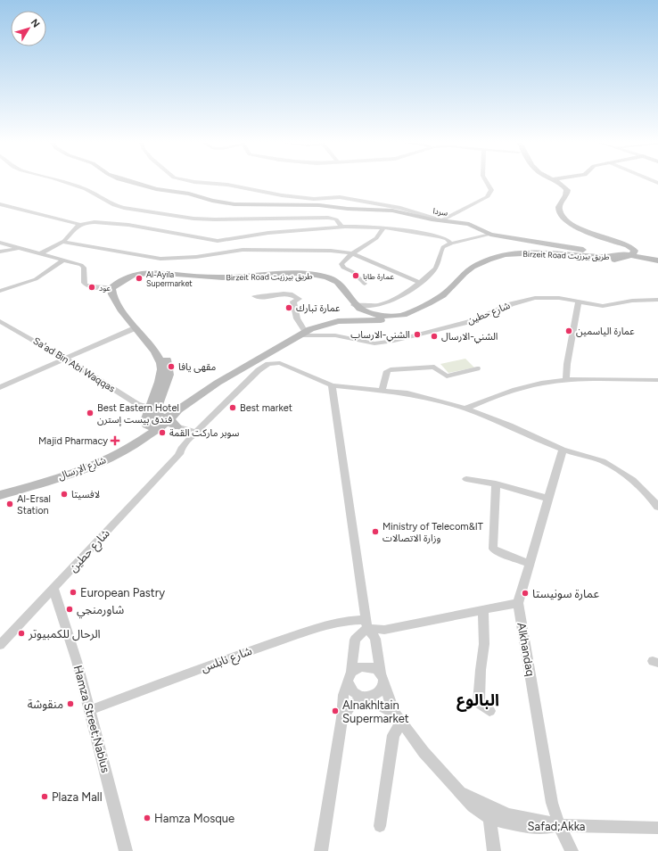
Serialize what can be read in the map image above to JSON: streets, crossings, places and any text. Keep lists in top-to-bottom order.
{
  "streets": {
    "main road": ["سردا", "Birzeit Road طريق بيرزيت", "شارع الإرسال"],
    "street": [
      "شارع حطين",
      "Sa'ad Bin Abi Waqqas",
      "Alkhandaq",
      "شارع نابلس",
      "Hamza Street;Nablus",
      "Safad;Akka"
    ]
  },
  "crossings": [
    ["سردا", "Birzeit Road طريق بيرزيت"],
    ["Birzeit Road طريق بيرزيت", "شارع حطين"],
    ["Birzeit Road طريق بيرزيت", "Sa'ad Bin Abi Waqqas"],
    ["Birzeit Road طريق بيرزيت", "شارع الإرسال"],
    ["شارع حطين", "Sa'ad Bin Abi Waqqas"],
    ["شارع حطين", "Alkhandaq"],
    ["شارع حطين", "Hamza Street;Nablus"],
    ["Sa'ad Bin Abi Waqqas", "شارع الإرسال"],
    ["Alkhandaq", "شارع نابلس"],
    ["Alkhandaq", "Safad;Akka"],
    ["شارع نابلس", "Hamza Street;Nablus"]
  ],
  "districts": ["البالوع"],
  "places": {
    "other": [
      "عمارة طابا",
      "Al-Ayila Supermarket",
      "عود",
      "عمارة تبارك",
      "عمارة الياسمين",
      "الشني-الارساب",
      "الشني-الارسال",
      "مقهى يافا",
      "Best market",
      "Best Eastern Hotel فندق بيست إسترن",
      "سوبر ماركت القمة",
      "لافسيتا",
      "Al-Ersal Station",
      "Ministry of Telecom&IT وزارة الاتصالات",
      "European Pastry",
      "عمارة سونيستا",
      "شاورمنجي",
      "الرحال للكمبيوتر",
      "منقوشة",
      "Alnakhltain Supermarket",
      "Plaza Mall",
      "Hamza Mosque"
    ],
    "health": ["Majid Pharmacy"]
  },
  "north": "top right"
}
